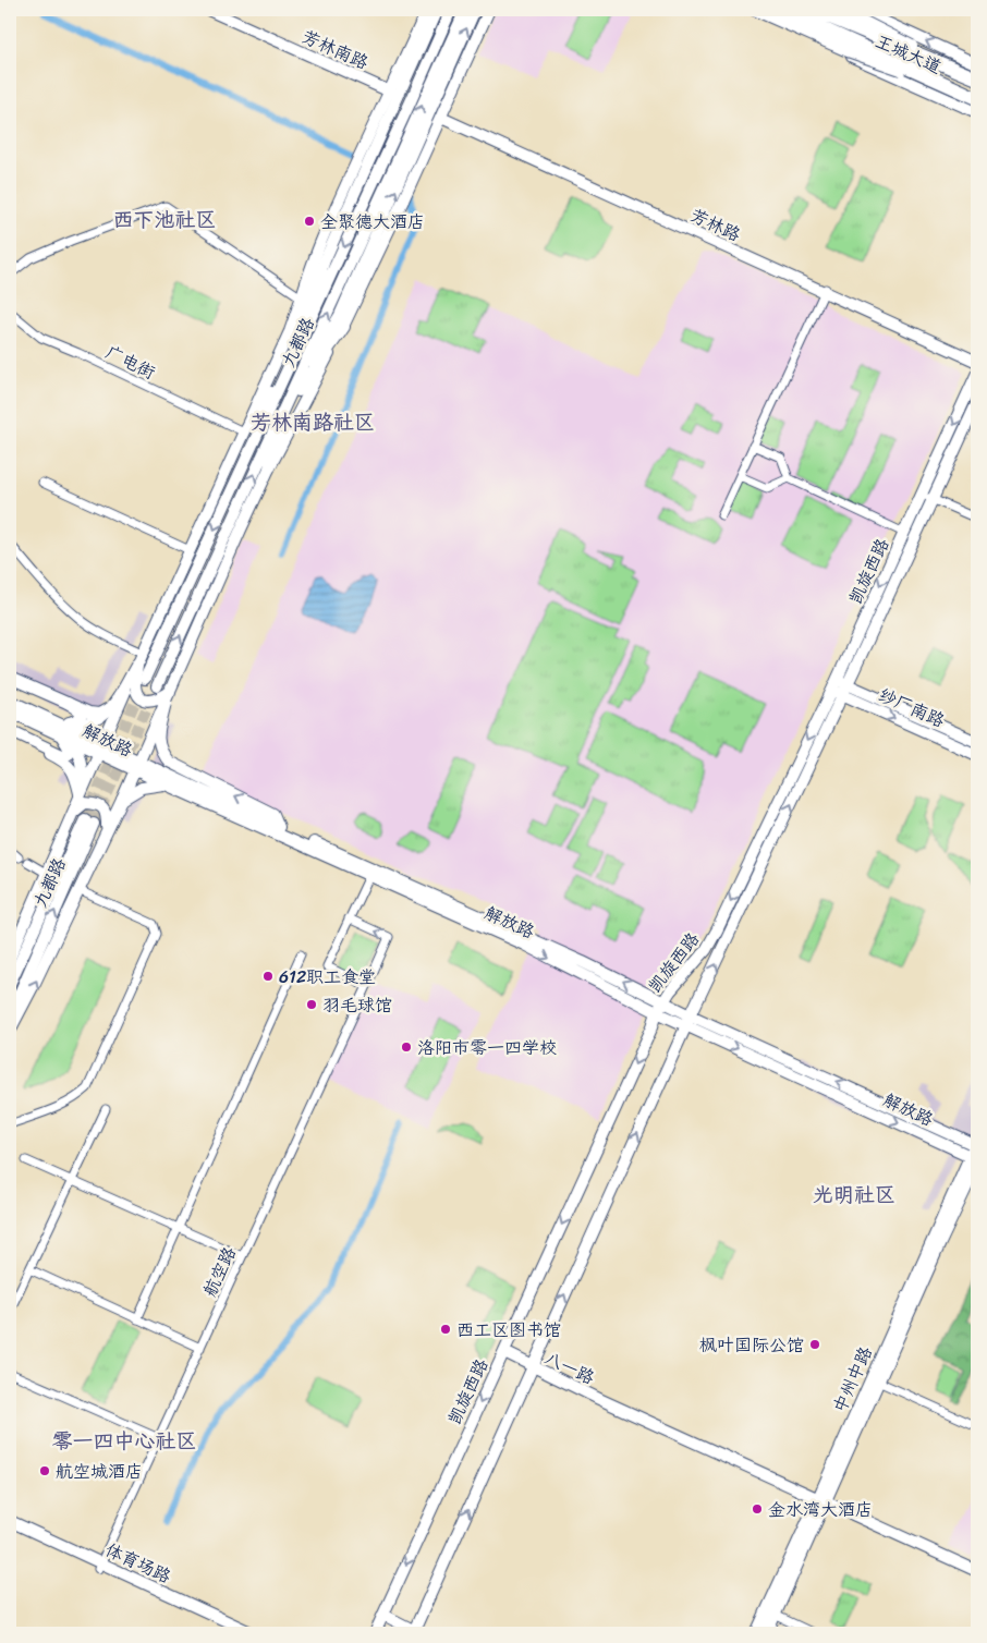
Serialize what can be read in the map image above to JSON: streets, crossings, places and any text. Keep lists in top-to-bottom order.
{
  "streets": {
    "highway": ["王城大道"],
    "main road": [
      "芳林南路",
      "芳林路",
      "九都路",
      "凯旋西路",
      "纱厂南路",
      "解放路",
      "八一路",
      "中州中路",
      "体育场路"
    ],
    "street": ["广电街", "航空路"]
  },
  "crossings": [
    ["芳林南路", "九都路"],
    ["芳林路", "九都路"],
    ["九都路", "广电街"],
    ["凯旋西路", "纱厂南路"],
    ["凯旋西路", "解放路"],
    ["凯旋西路", "八一路"],
    ["解放路", "中州中路"],
    ["航空路", "体育场路"],
    ["八一路", "中州中路"]
  ],
  "districts": [
    "西下池社区",
    "芳林南路社区",
    "光明社区",
    "零一四中心社区"
  ],
  "places": [
    "全聚德大酒店",
    "612职工食堂",
    "羽毛球馆",
    "洛阳市零一四学校",
    "西工区图书馆",
    "枫叶国际公馆",
    "航空城酒店",
    "金水湾大酒店"
  ]
}
